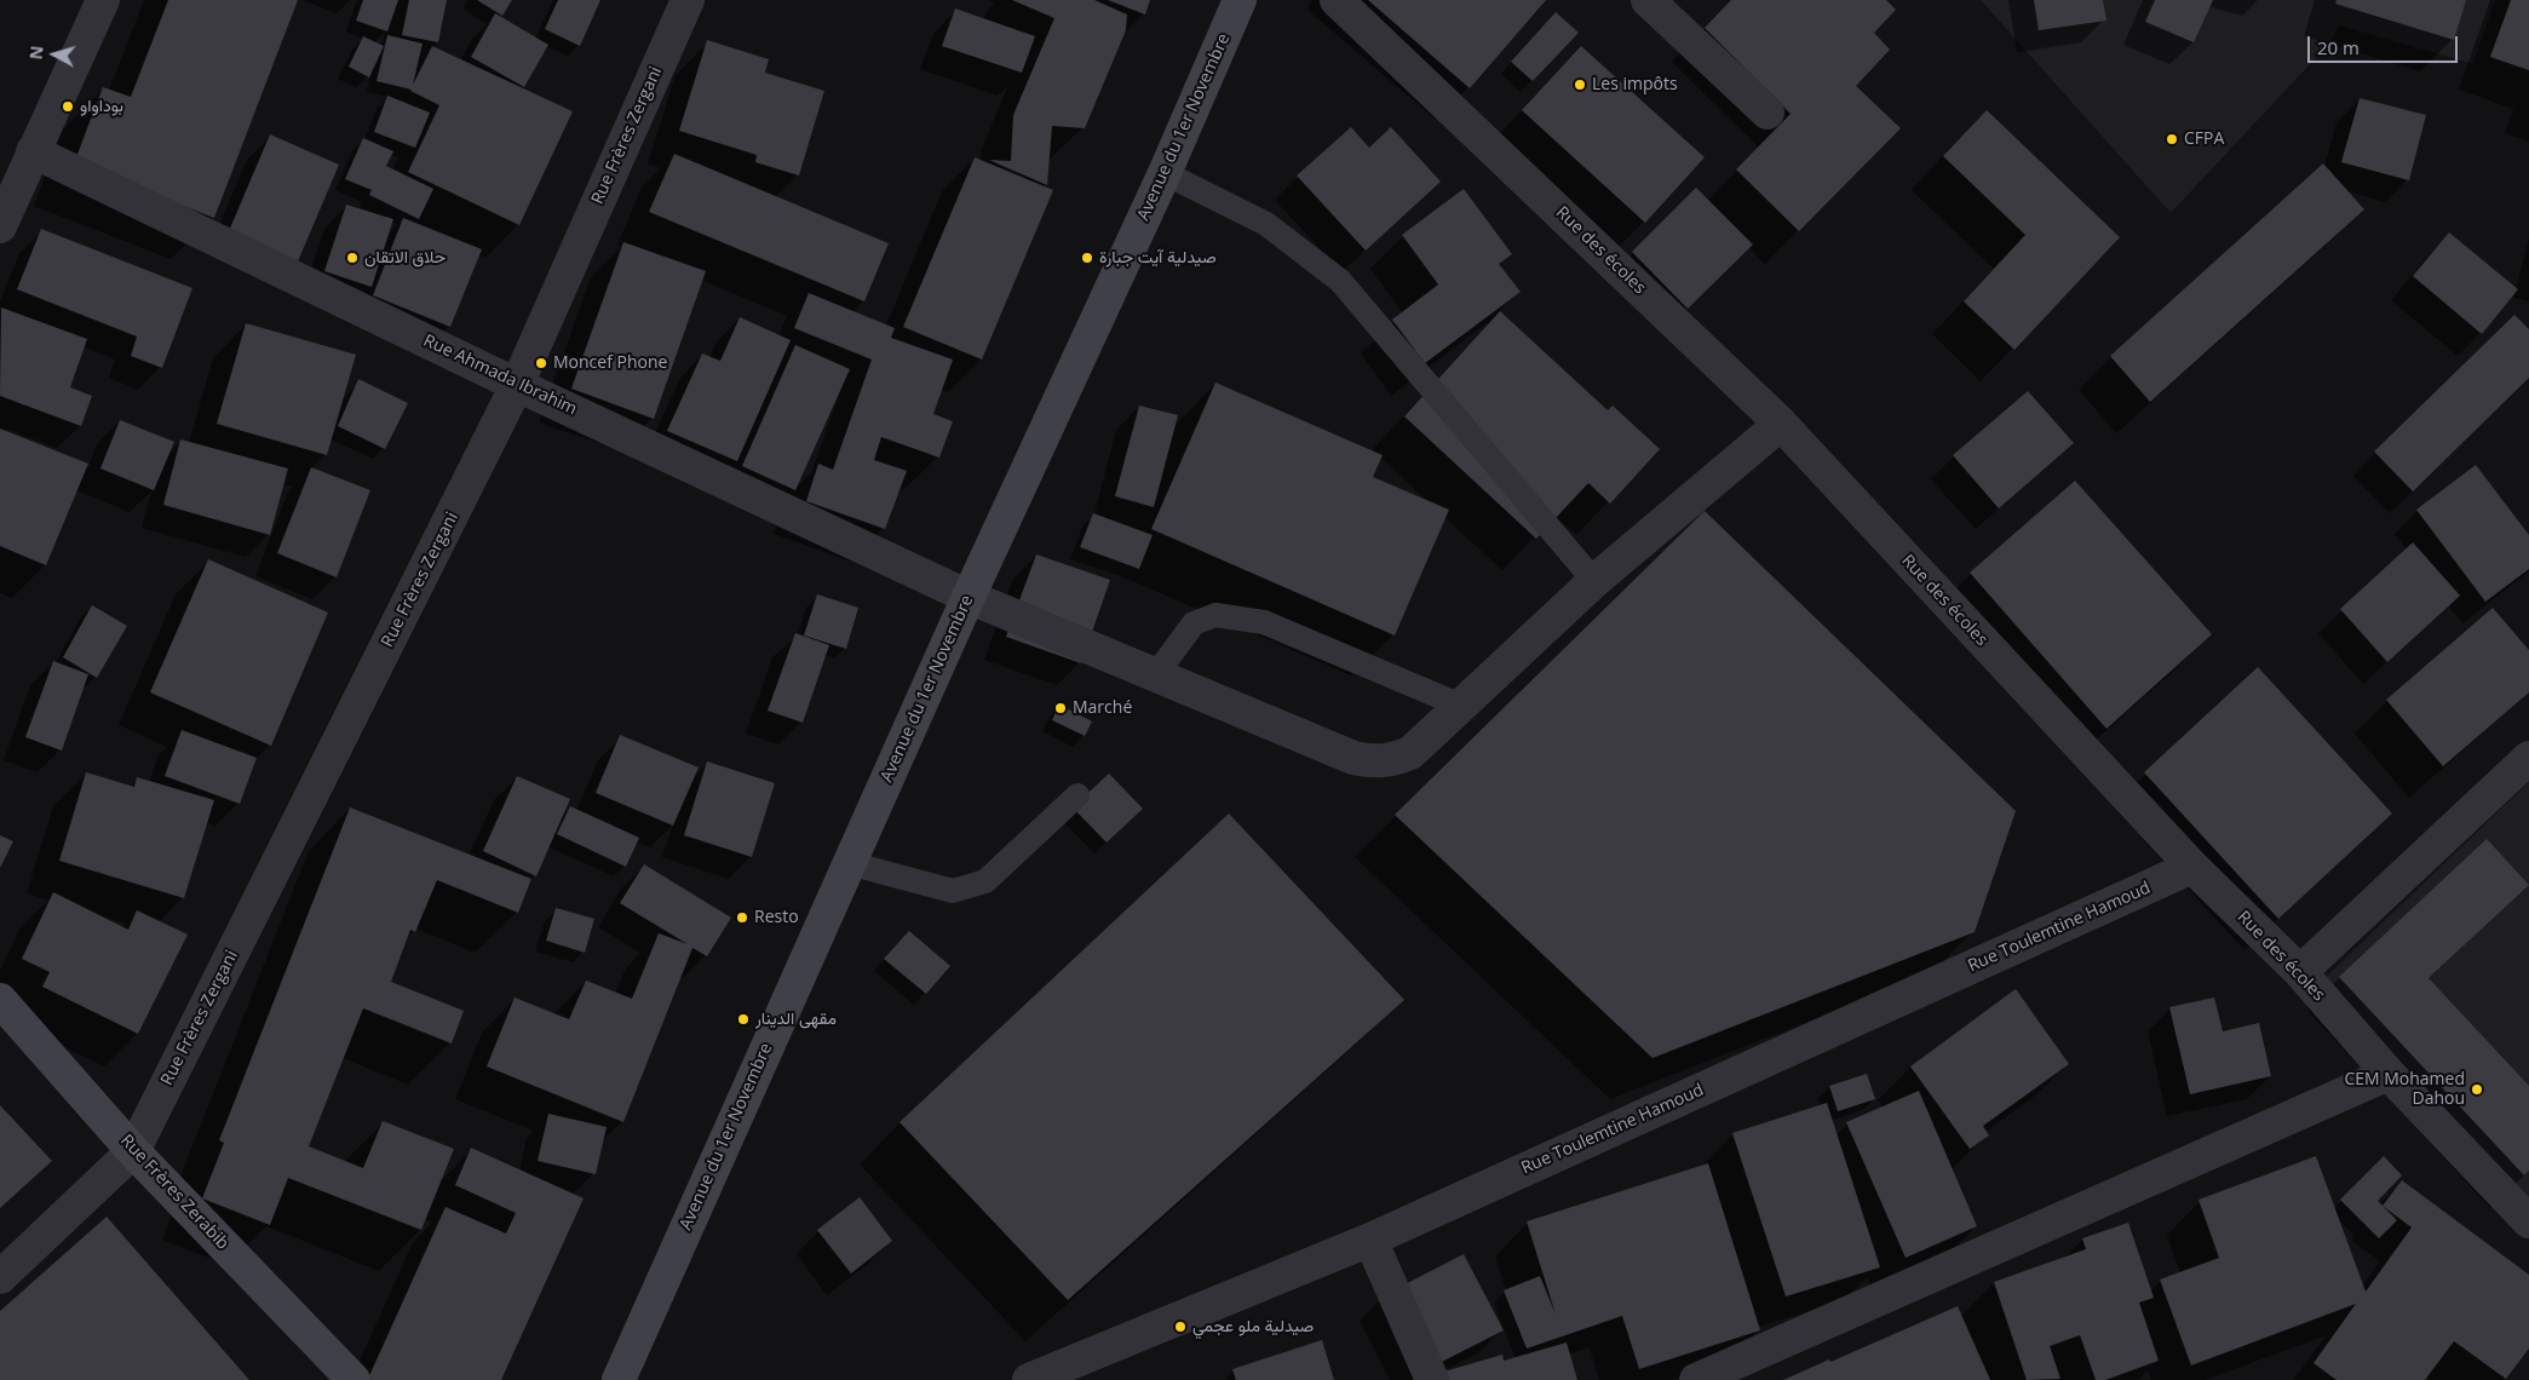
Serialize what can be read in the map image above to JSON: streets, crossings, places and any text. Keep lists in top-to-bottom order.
{
  "streets": {
    "main road": ["Avenue du 1er Novembre", "Rue Frères Zerabib"],
    "street": [
      "Rue Frères Zergani",
      "Rue des écoles",
      "Rue Ahmada Ibrahim",
      "Rue Toulemtine Hamoud"
    ]
  },
  "crossings": [
    ["Avenue du 1er Novembre", "Rue Ahmada Ibrahim"],
    ["Rue Frères Zergani", "Rue Ahmada Ibrahim"],
    ["Rue Frères Zergani", "Rue Frères Zerabib"],
    ["Rue des écoles", "Rue Ahmada Ibrahim"],
    ["Rue des écoles", "Rue Toulemtine Hamoud"]
  ],
  "places": [
    "Les impôts",
    "بوداواو",
    "CFPA",
    "حلاق الاتقان",
    "صيدلية آيت جبارة",
    "Moncef Phone",
    "Marché",
    "Resto",
    "مقهى الدينار",
    "CEM Mohamed Dahou",
    "صيدلية ملو عجمي"
  ],
  "scale_bar": "20 m",
  "north": "left"
}
